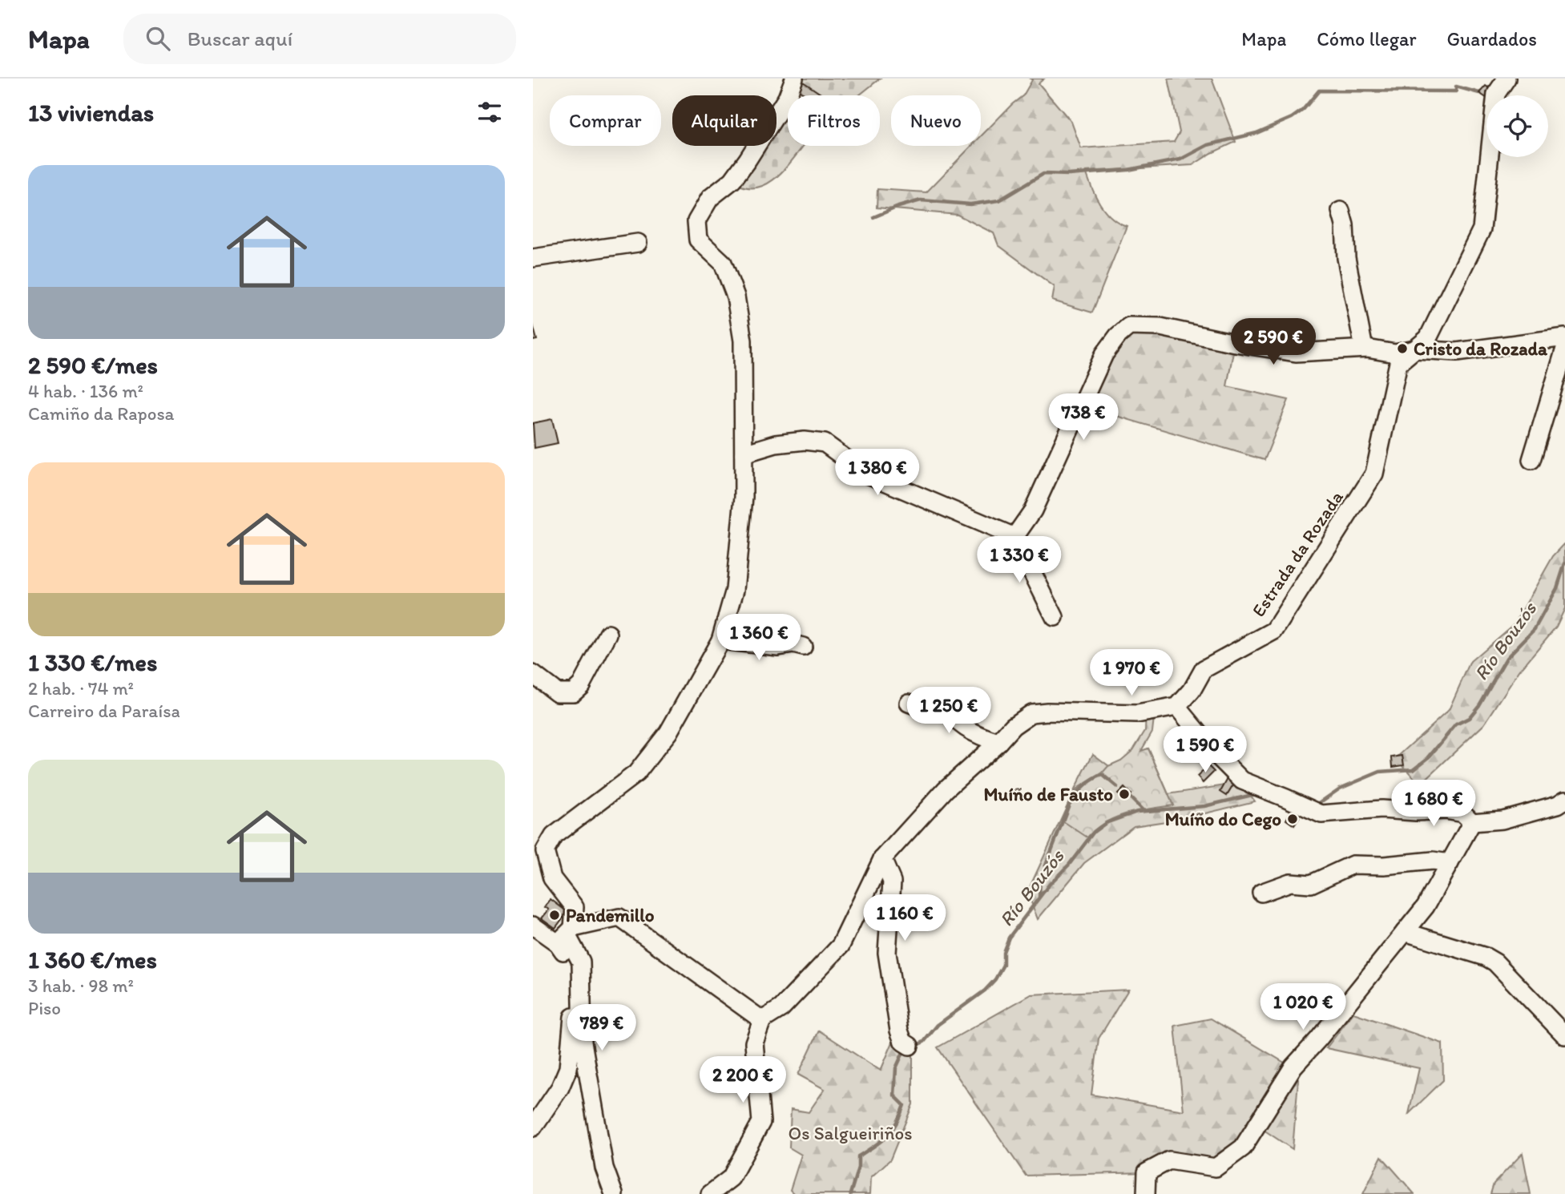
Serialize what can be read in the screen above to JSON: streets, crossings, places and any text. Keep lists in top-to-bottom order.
{
  "streets": {
    "street": ["Estrada da Rozada"]
  },
  "water": ["Río Bouzós"],
  "parks": ["Os Salgueiriños"],
  "places": [
    "Cristo da Rozada",
    "Muíño de Fausto",
    "Muíño do Cego",
    "Pandemillo"
  ],
  "page": {
    "header": "Mapa",
    "search": "Buscar aquí",
    "nav": ["Mapa", "Cómo llegar", "Guardados"],
    "heading": "13 viviendas",
    "chip": [
      "Comprar",
      "Alquilar",
      "Filtros",
      "Nuevo"
    ],
    "list": [
      {
        "name": "2 590 €/mes",
        "note": "4 hab. · 136 m² · Camiño da Raposa"
      },
      {
        "name": "1 330 €/mes",
        "note": "2 hab. · 74 m² · Carreiro da Paraísa"
      },
      {
        "name": "1 360 €/mes",
        "note": "3 hab. · 98 m² · Piso"
      }
    ],
    "price": [
      "2 590 €",
      "738 €",
      "1 380 €",
      "1 330 €",
      "1 360 €",
      "1 970 €",
      "1 250 €",
      "1 590 €",
      "1 680 €",
      "1 160 €",
      "1 020 €",
      "789 €",
      "2 200 €"
    ]
  }
}
